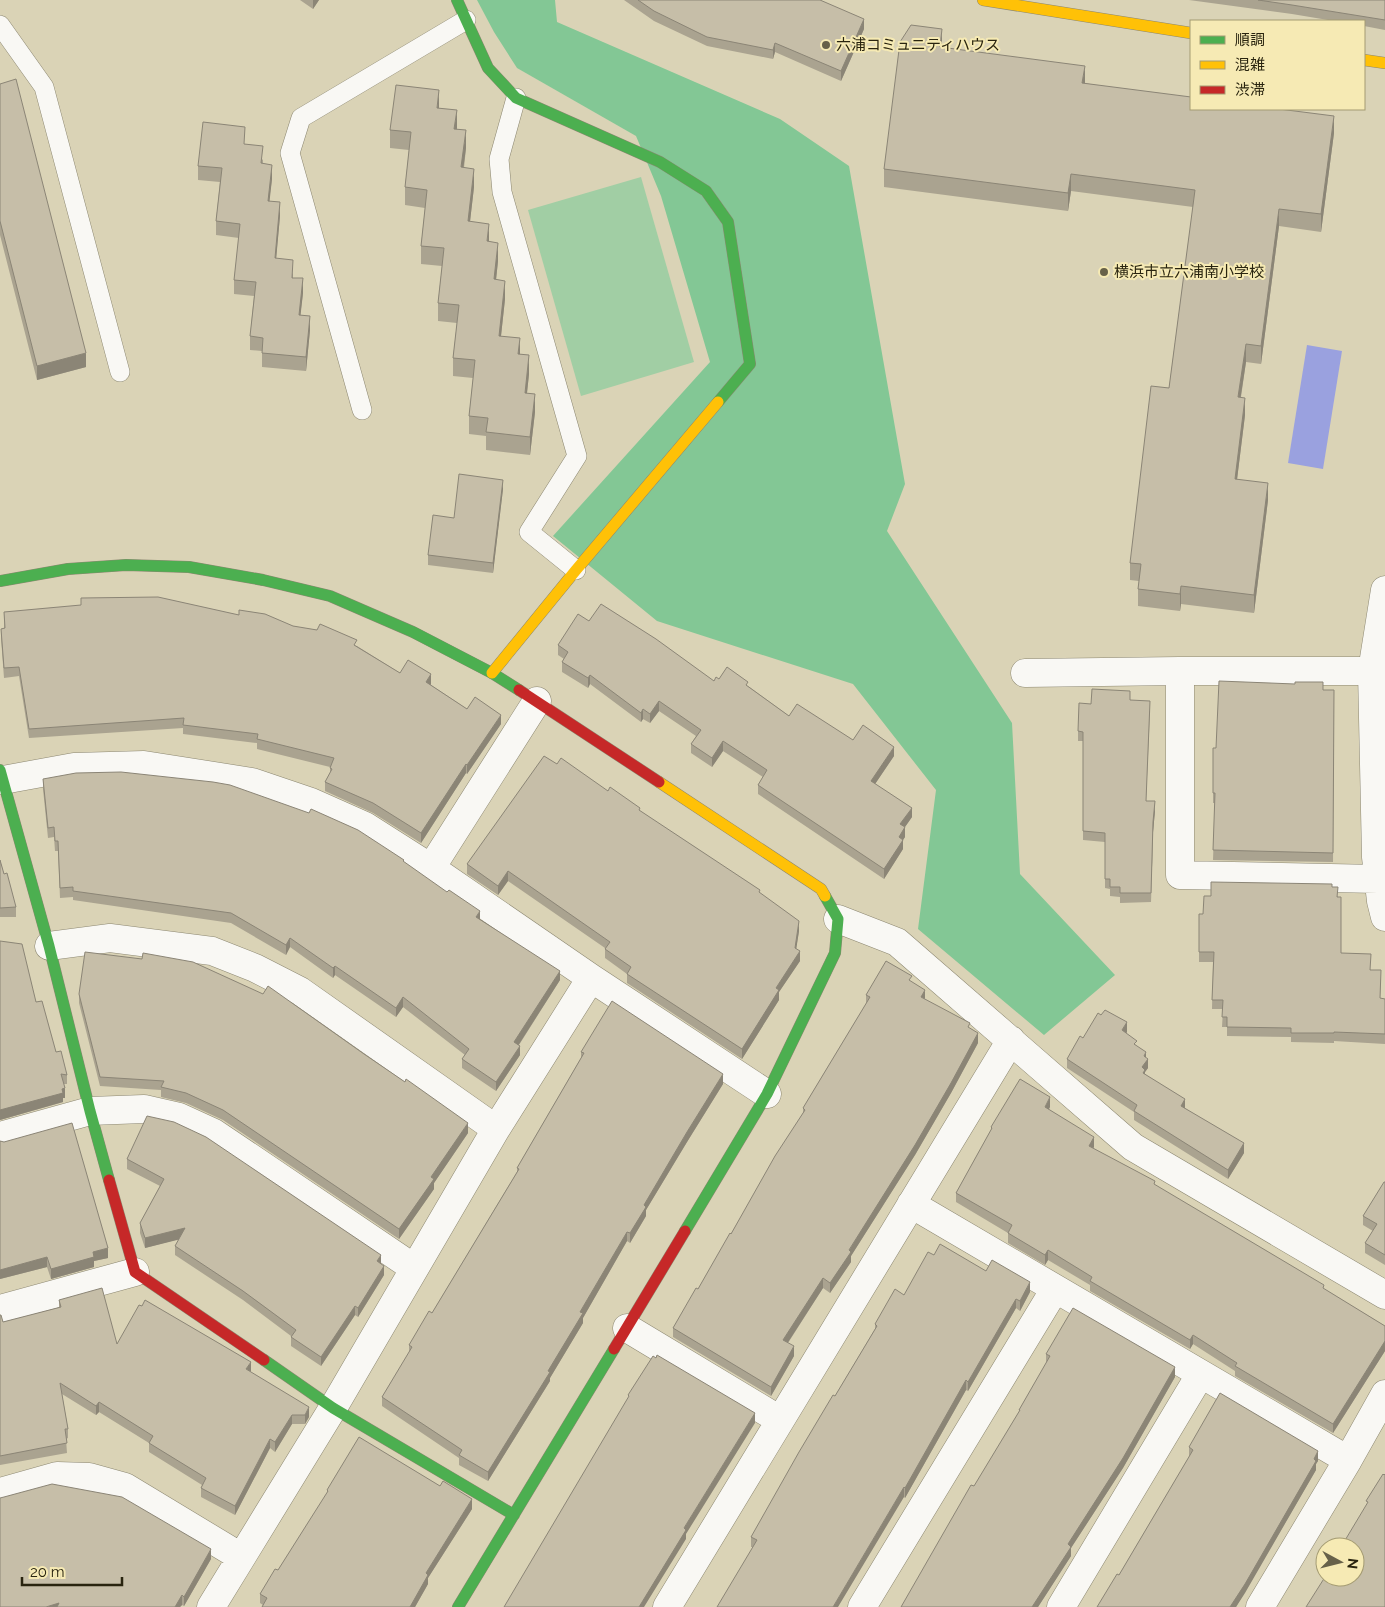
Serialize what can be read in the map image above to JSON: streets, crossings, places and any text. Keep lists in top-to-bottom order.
{
  "places": ["六浦コミュニティハウス", "横浜市立六浦南小学校"],
  "legend": ["順調", "混雑", "渋滞"],
  "scale_bar": "20 m",
  "north": "right"
}
